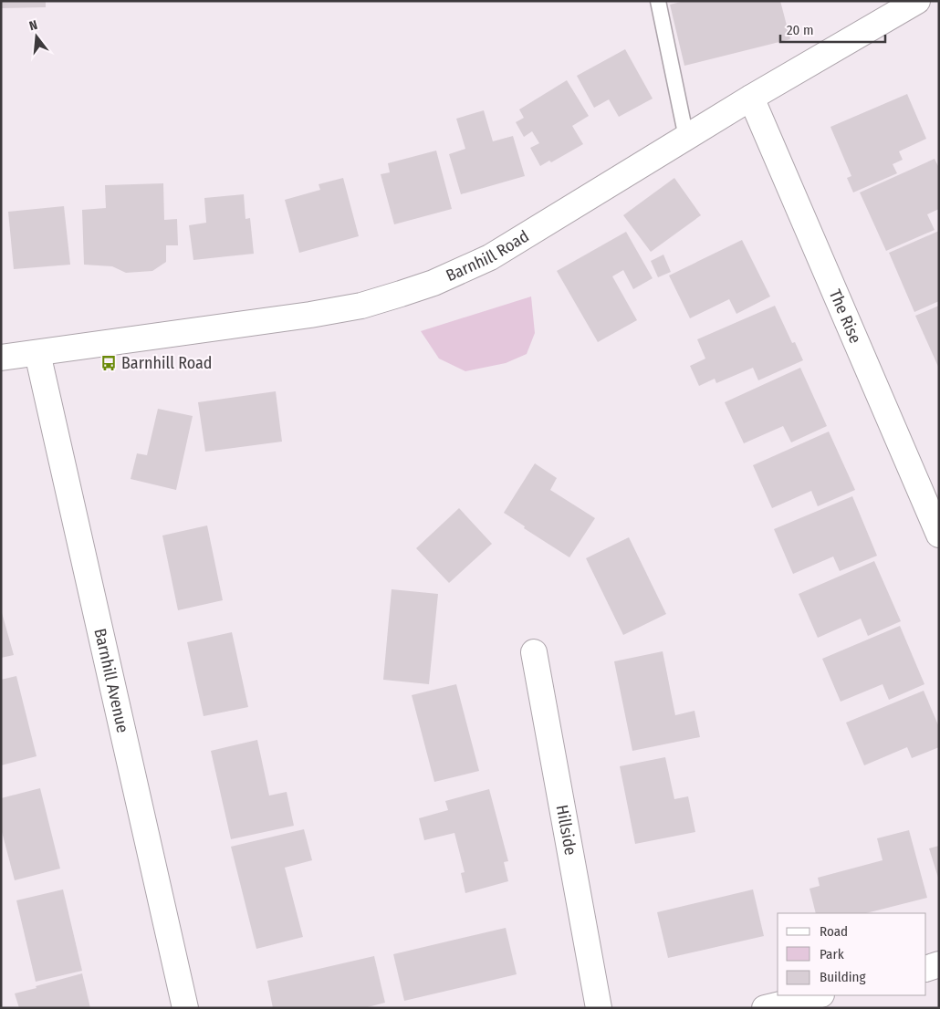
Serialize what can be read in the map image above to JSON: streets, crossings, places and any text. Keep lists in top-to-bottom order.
{
  "streets": {
    "street": [
      "Barnhill Road",
      "The Rise",
      "Barnhill Avenue",
      "Hillside"
    ]
  },
  "crossings": [
    ["Barnhill Road", "The Rise"],
    ["Barnhill Road", "Barnhill Avenue"]
  ],
  "places": {
    "bus stop": ["Barnhill Road"]
  },
  "legend": ["Road", "Park", "Building"],
  "scale_bar": "20 m",
  "north": "top"
}
